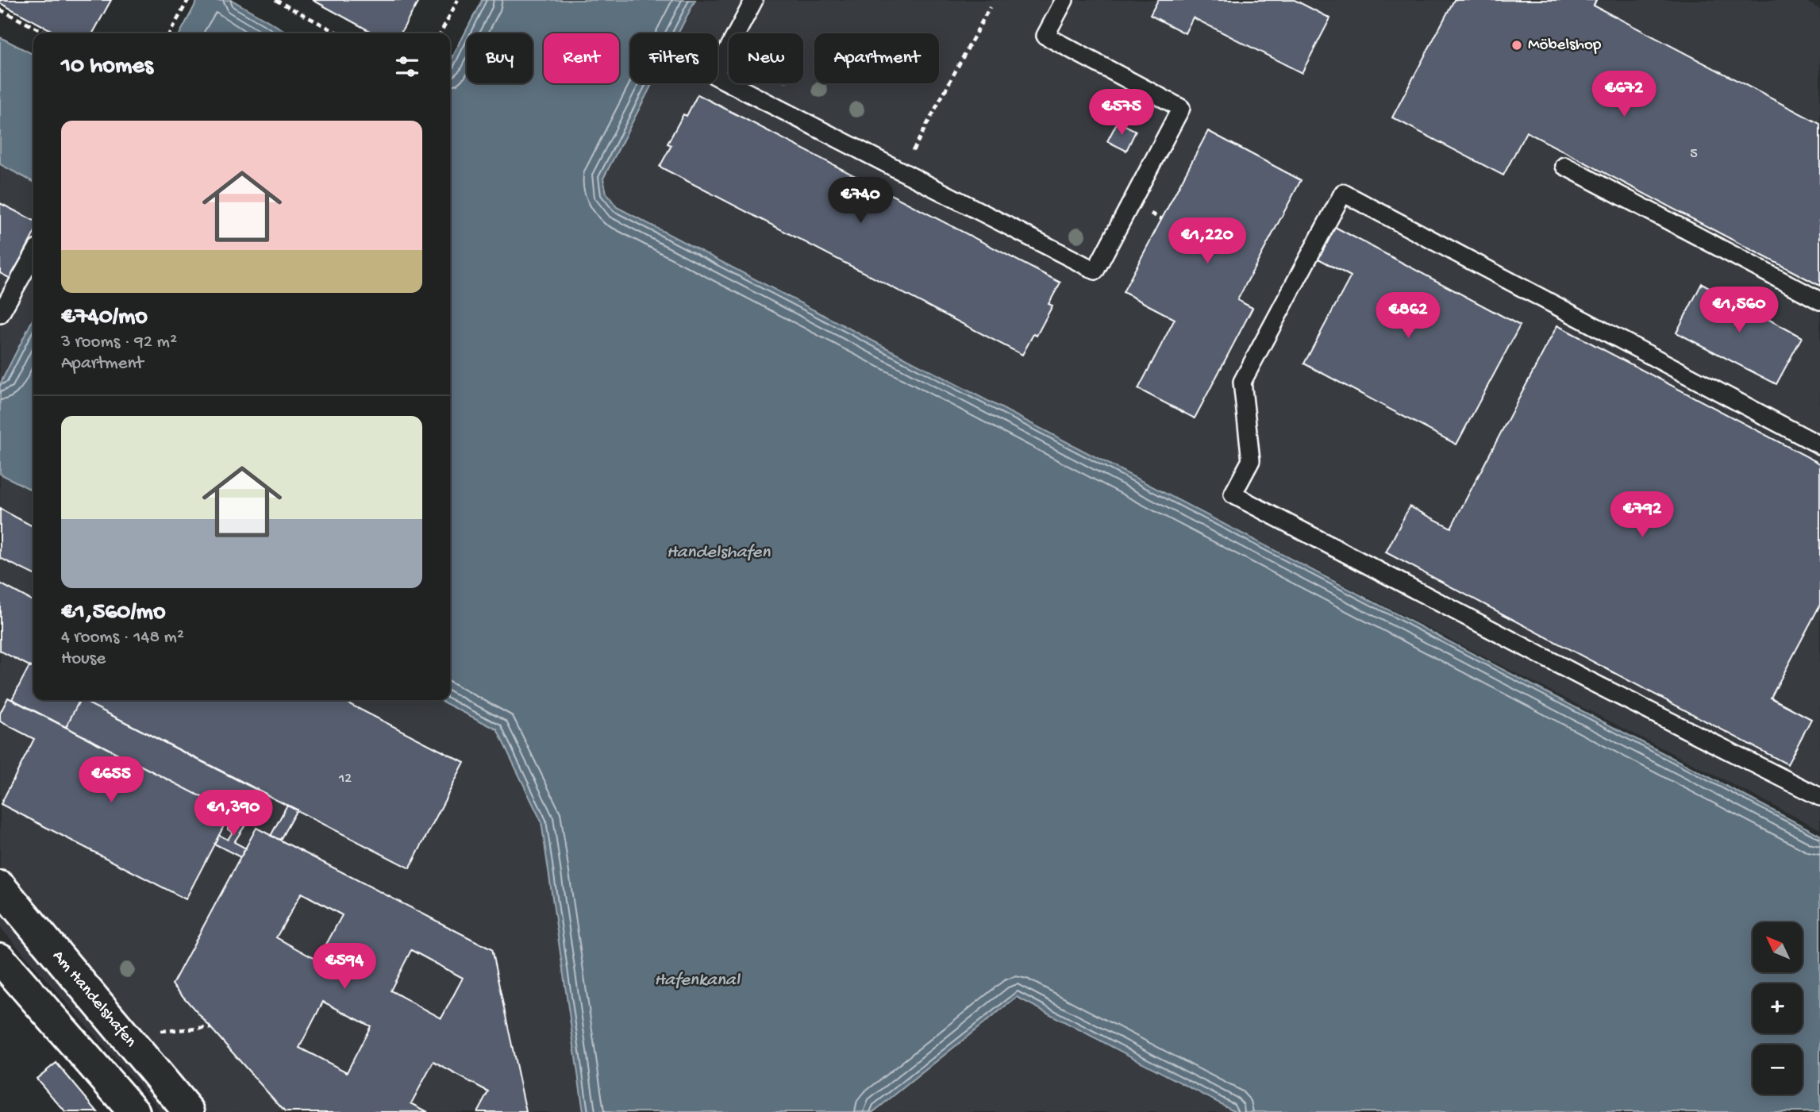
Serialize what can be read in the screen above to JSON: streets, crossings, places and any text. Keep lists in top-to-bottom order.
{
  "streets": {
    "street": ["Am Handelshafen"]
  },
  "water": ["Handelshafen", "Hafenkanal"],
  "places": ["Möbelshop"],
  "house_numbers": ["5", "12"],
  "north": "top left",
  "page": {
    "chip": [
      "Buy",
      "Rent",
      "Filters",
      "New",
      "Apartment"
    ],
    "heading": "10 homes",
    "price": [
      "€672",
      "€575",
      "€740",
      "€1,220",
      "€1,560",
      "€862",
      "€792",
      "€655",
      "€1,390",
      "€594"
    ],
    "list": [
      {
        "name": "€740/mo",
        "note": "3 rooms · 92 m² · Apartment"
      },
      {
        "name": "€1,560/mo",
        "note": "4 rooms · 148 m² · House"
      }
    ],
    "map_buttons": ["+", "−"]
  }
}
